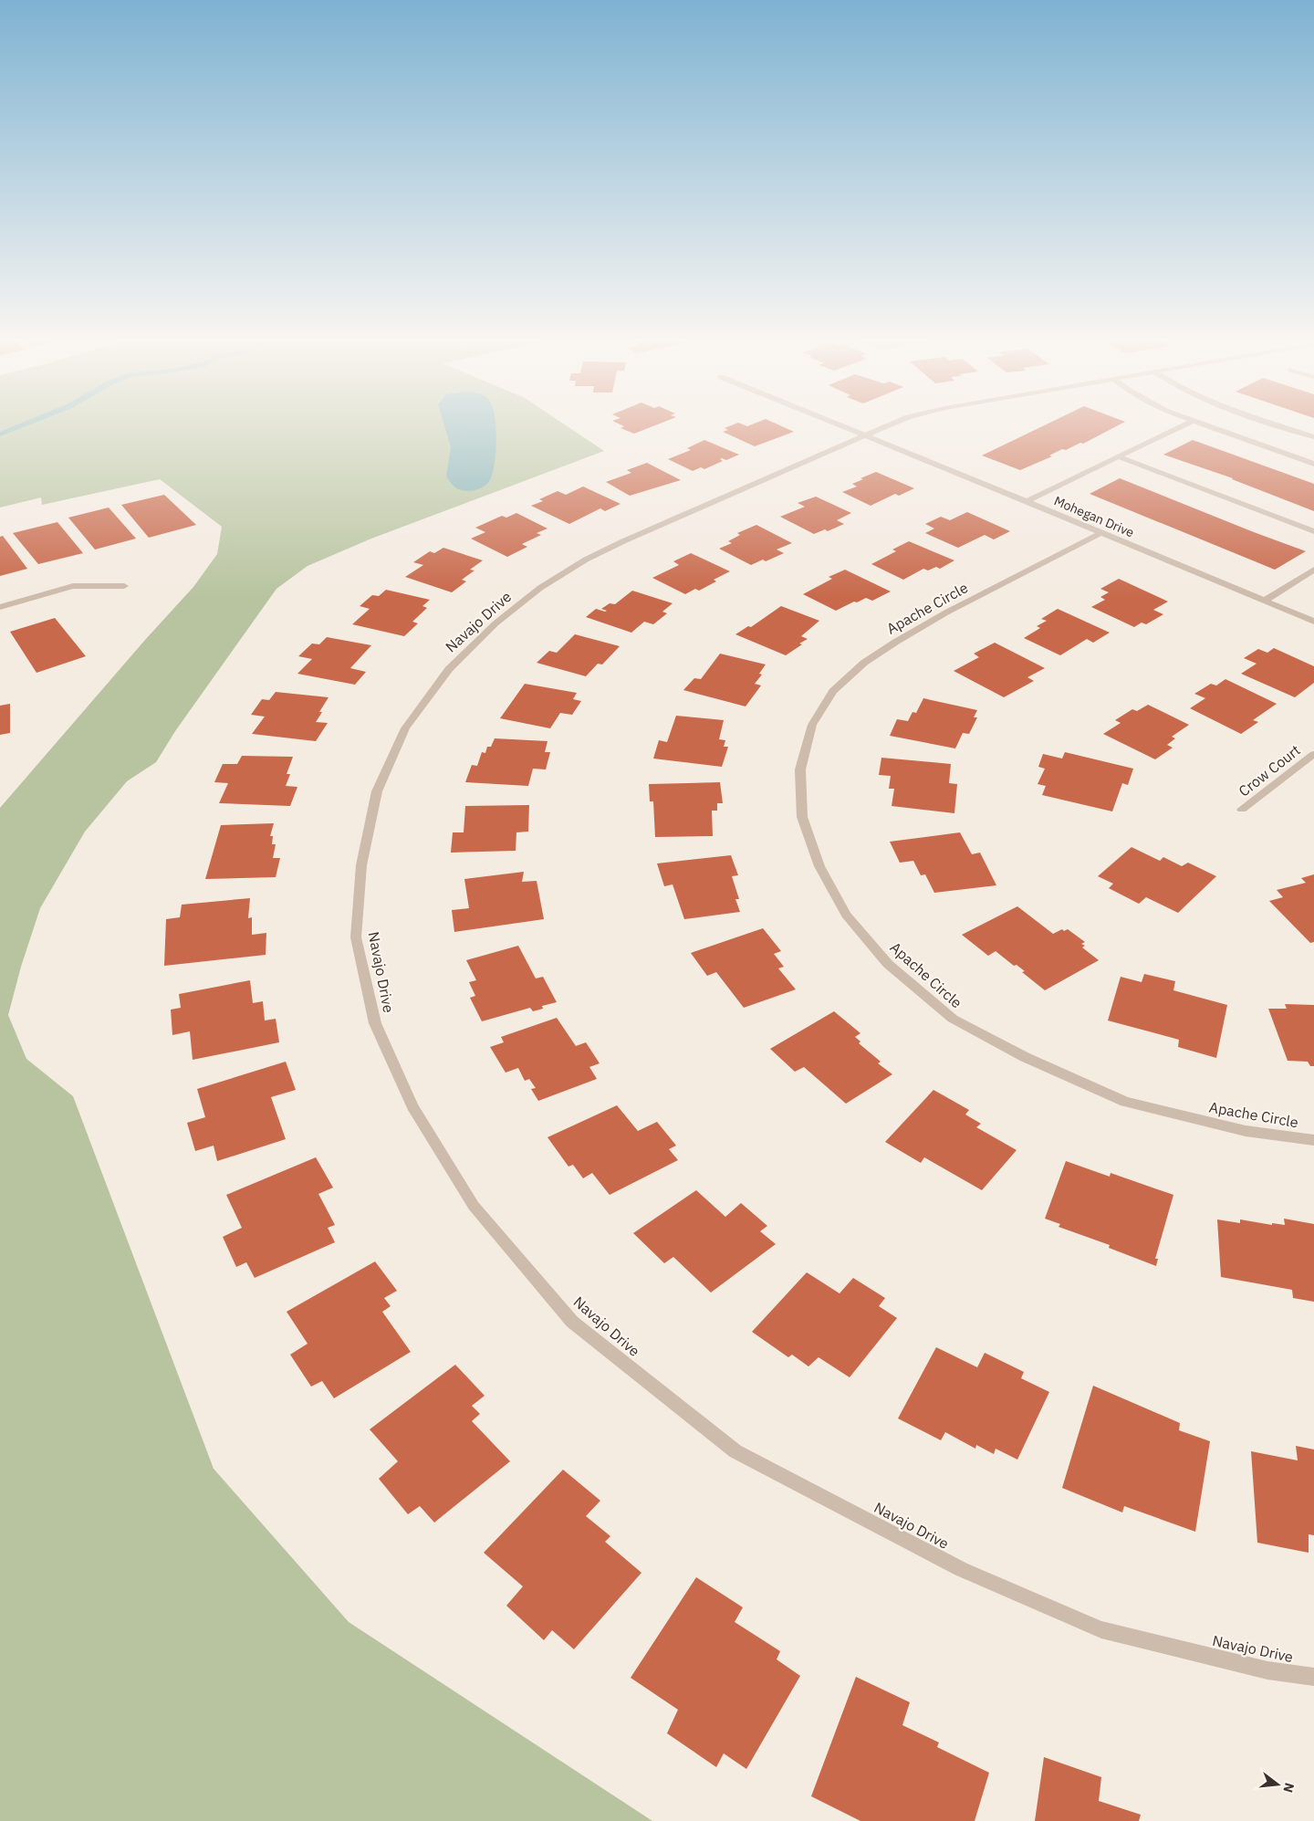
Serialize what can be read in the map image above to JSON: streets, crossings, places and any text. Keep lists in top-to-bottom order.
{
  "streets": {
    "street": [
      "Mohegan Drive",
      "Apache Circle",
      "Navajo Drive",
      "Crow Court"
    ]
  },
  "crossings": [
    ["Mohegan Drive", "Apache Circle"],
    ["Mohegan Drive", "Navajo Drive"]
  ],
  "north": "right"
}
